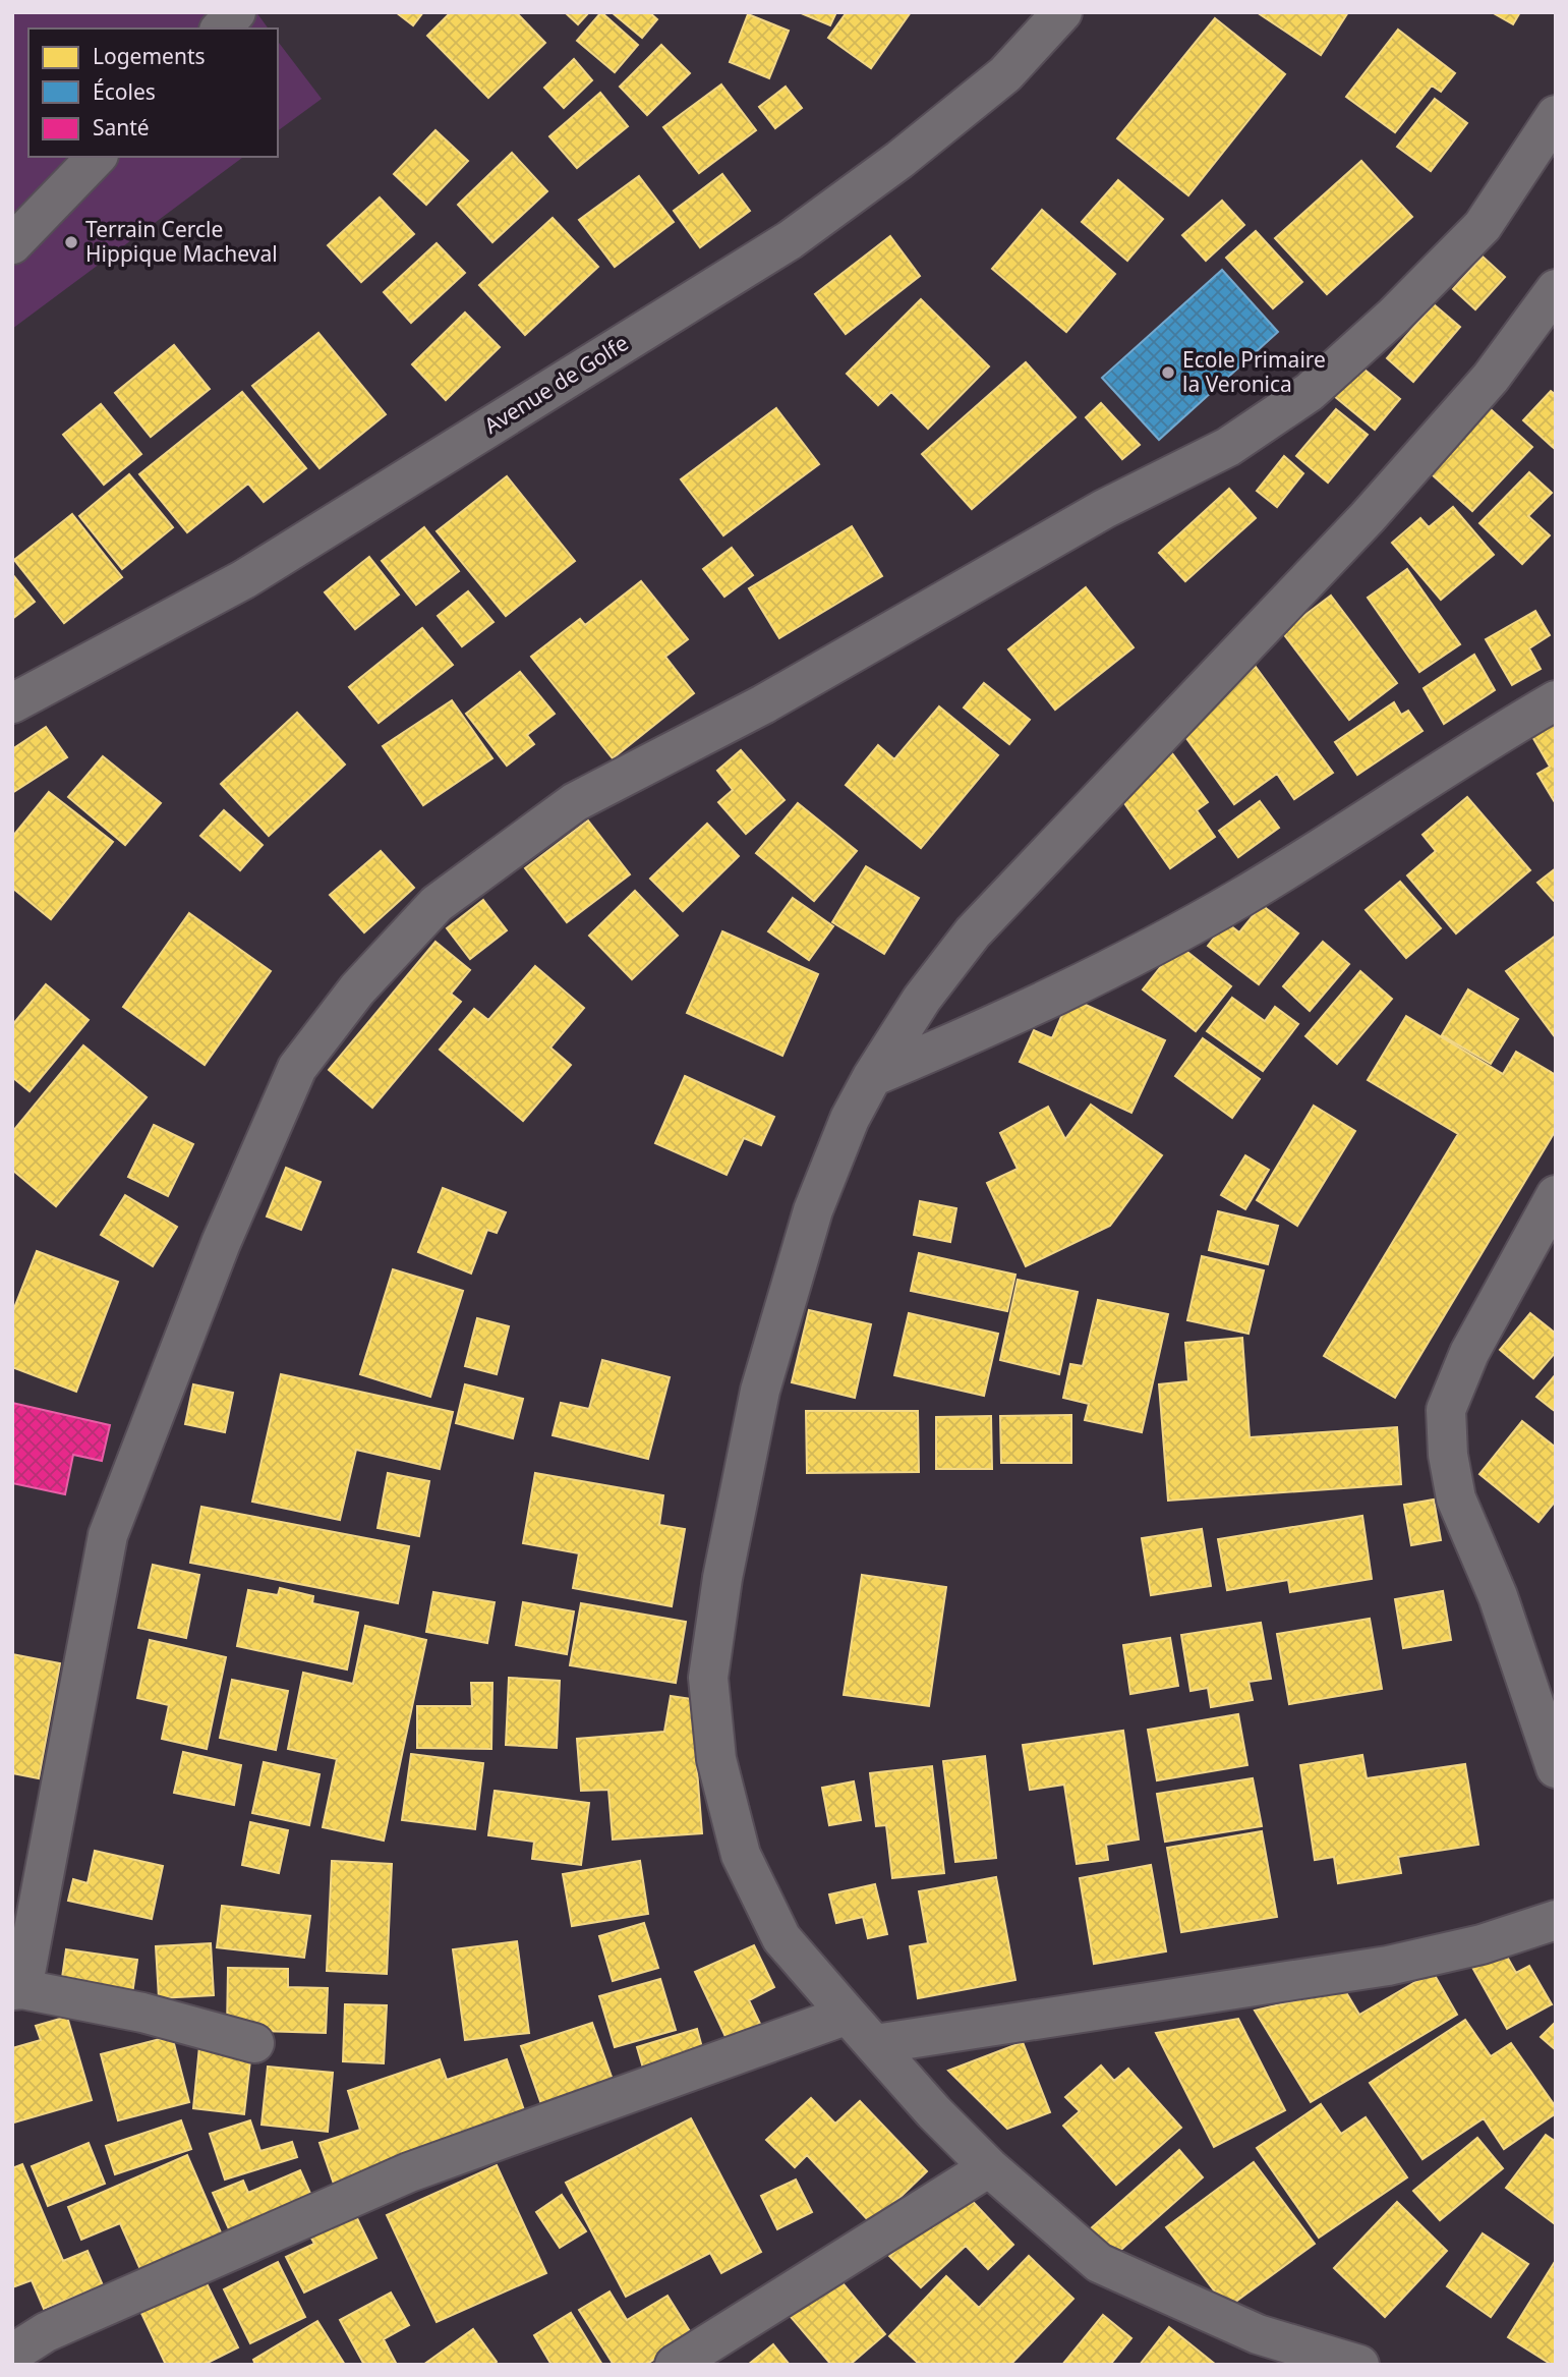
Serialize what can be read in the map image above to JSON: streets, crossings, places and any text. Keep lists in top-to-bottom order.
{
  "streets": {
    "street": ["Avenue de Golfe"]
  },
  "places": ["Terrain Cercle Hippique Macheval", "Ecole Primaire la Veronica"],
  "legend": ["Logements", "Écoles", "Santé"]
}
